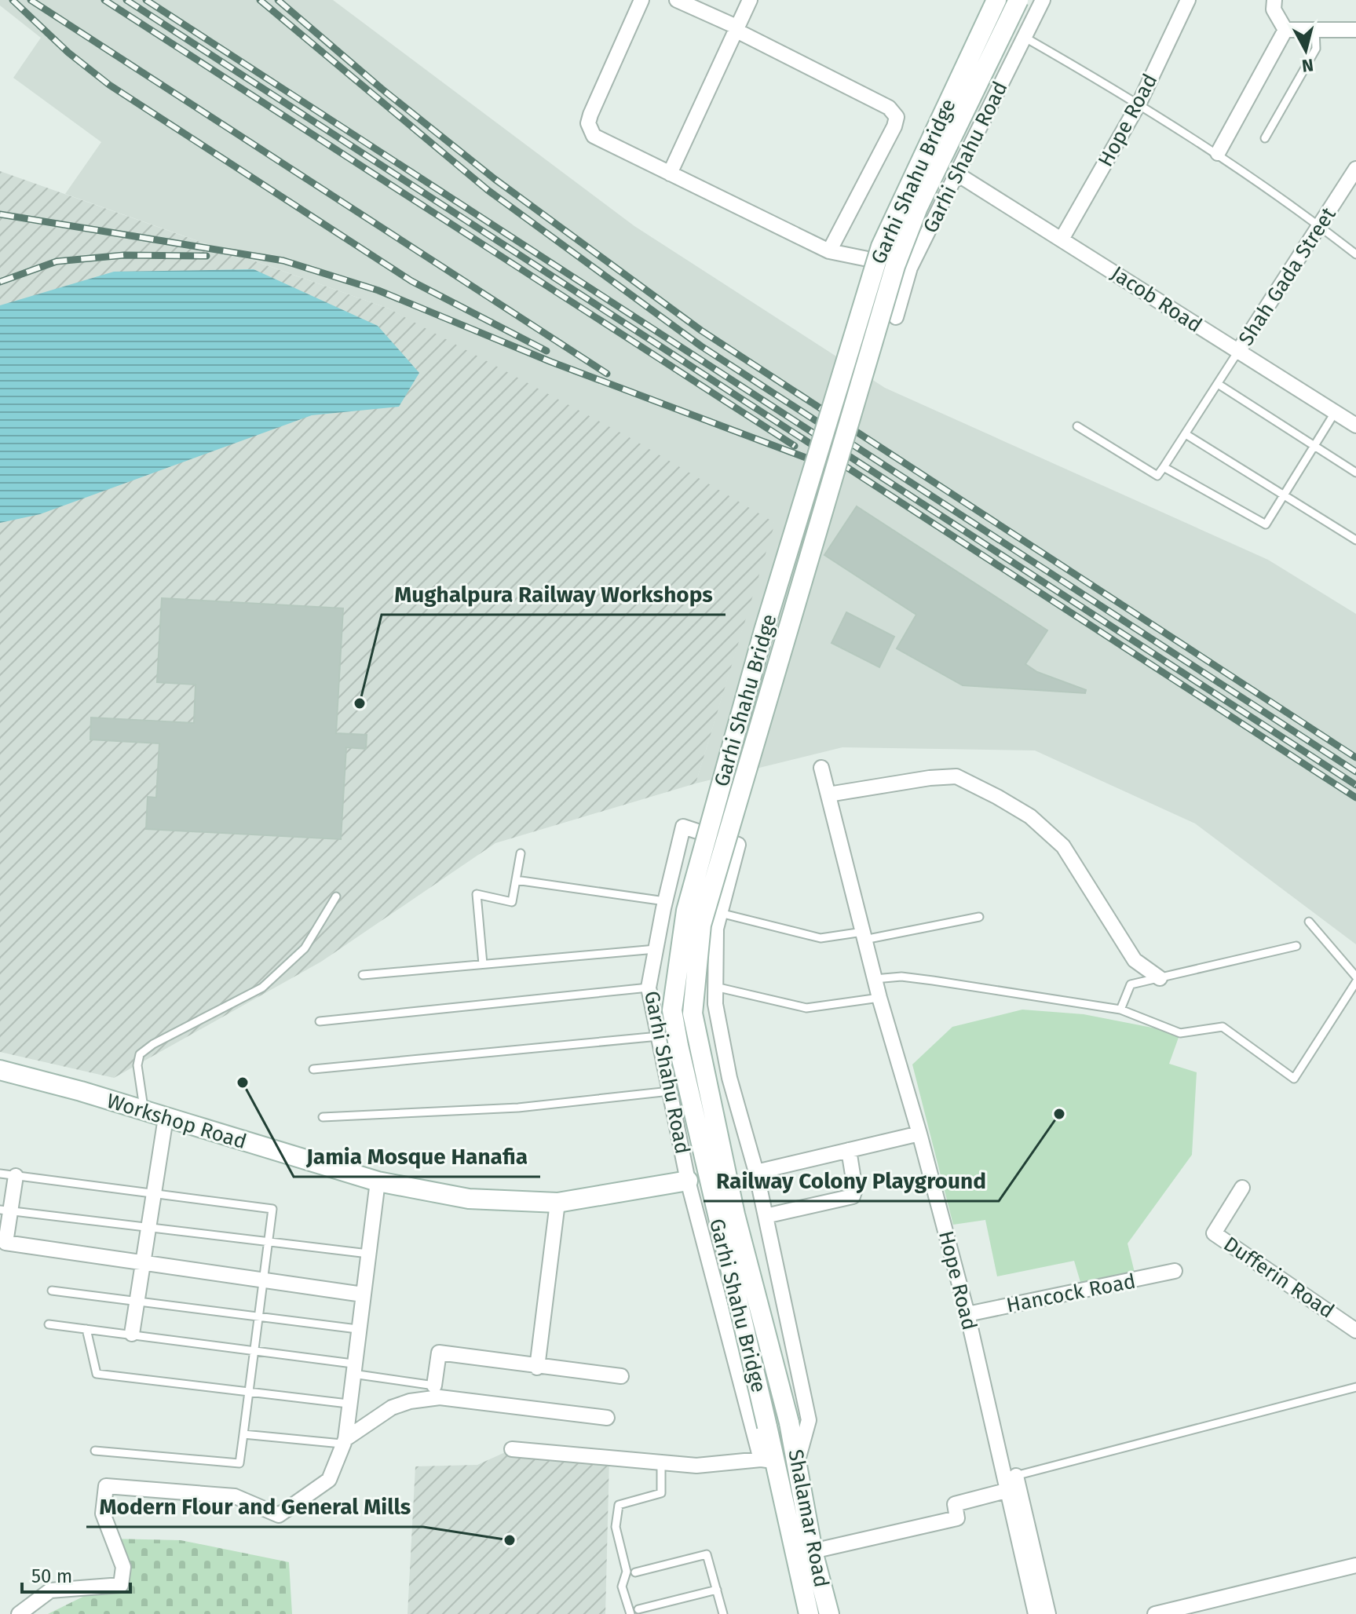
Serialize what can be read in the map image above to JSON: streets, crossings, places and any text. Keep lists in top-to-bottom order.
{
  "streets": {
    "main road": ["Garhi Shahu Bridge", "Workshop Road", "Shalamar Road"],
    "street": [
      "Hope Road",
      "Garhi Shahu Road",
      "Shah Gada Street",
      "Jacob Road",
      "Dufferin Road",
      "Hancock Road"
    ]
  },
  "crossings": [
    ["Hope Road", "Jacob Road"],
    ["Hope Road", "Hancock Road"],
    ["Garhi Shahu Road", "Jacob Road"],
    ["Garhi Shahu Road", "Workshop Road"],
    ["Garhi Shahu Road", "Shalamar Road"],
    ["Garhi Shahu Bridge", "Shalamar Road"],
    ["Shah Gada Street", "Jacob Road"]
  ],
  "places": [
    "Mughalpura Railway Workshops",
    "Jamia Mosque Hanafia",
    "Railway Colony Playground",
    "Modern Flour and General Mills"
  ],
  "scale_bar": "50 m",
  "north": "bottom"
}
